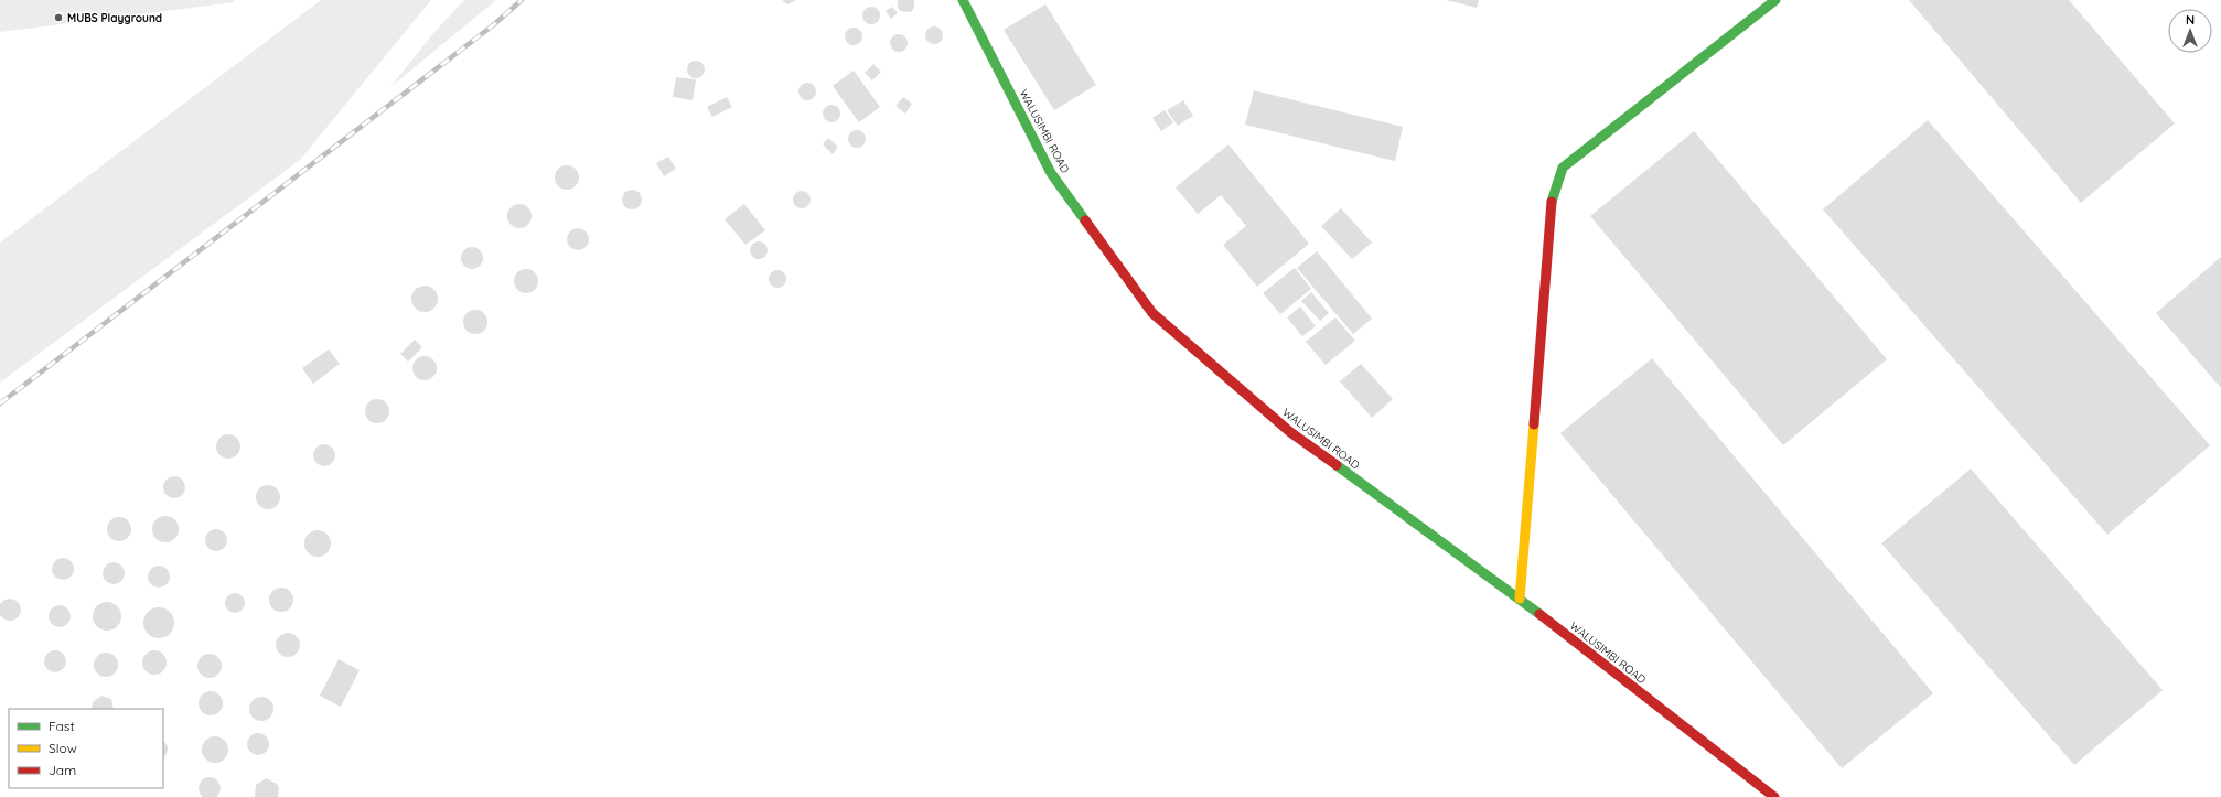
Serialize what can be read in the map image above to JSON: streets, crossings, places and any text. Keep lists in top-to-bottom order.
{
  "streets": {
    "street": ["WALUSIMBI ROAD"]
  },
  "places": ["MUBS Playground"],
  "legend": ["Fast", "Slow", "Jam"],
  "north": "top"
}
